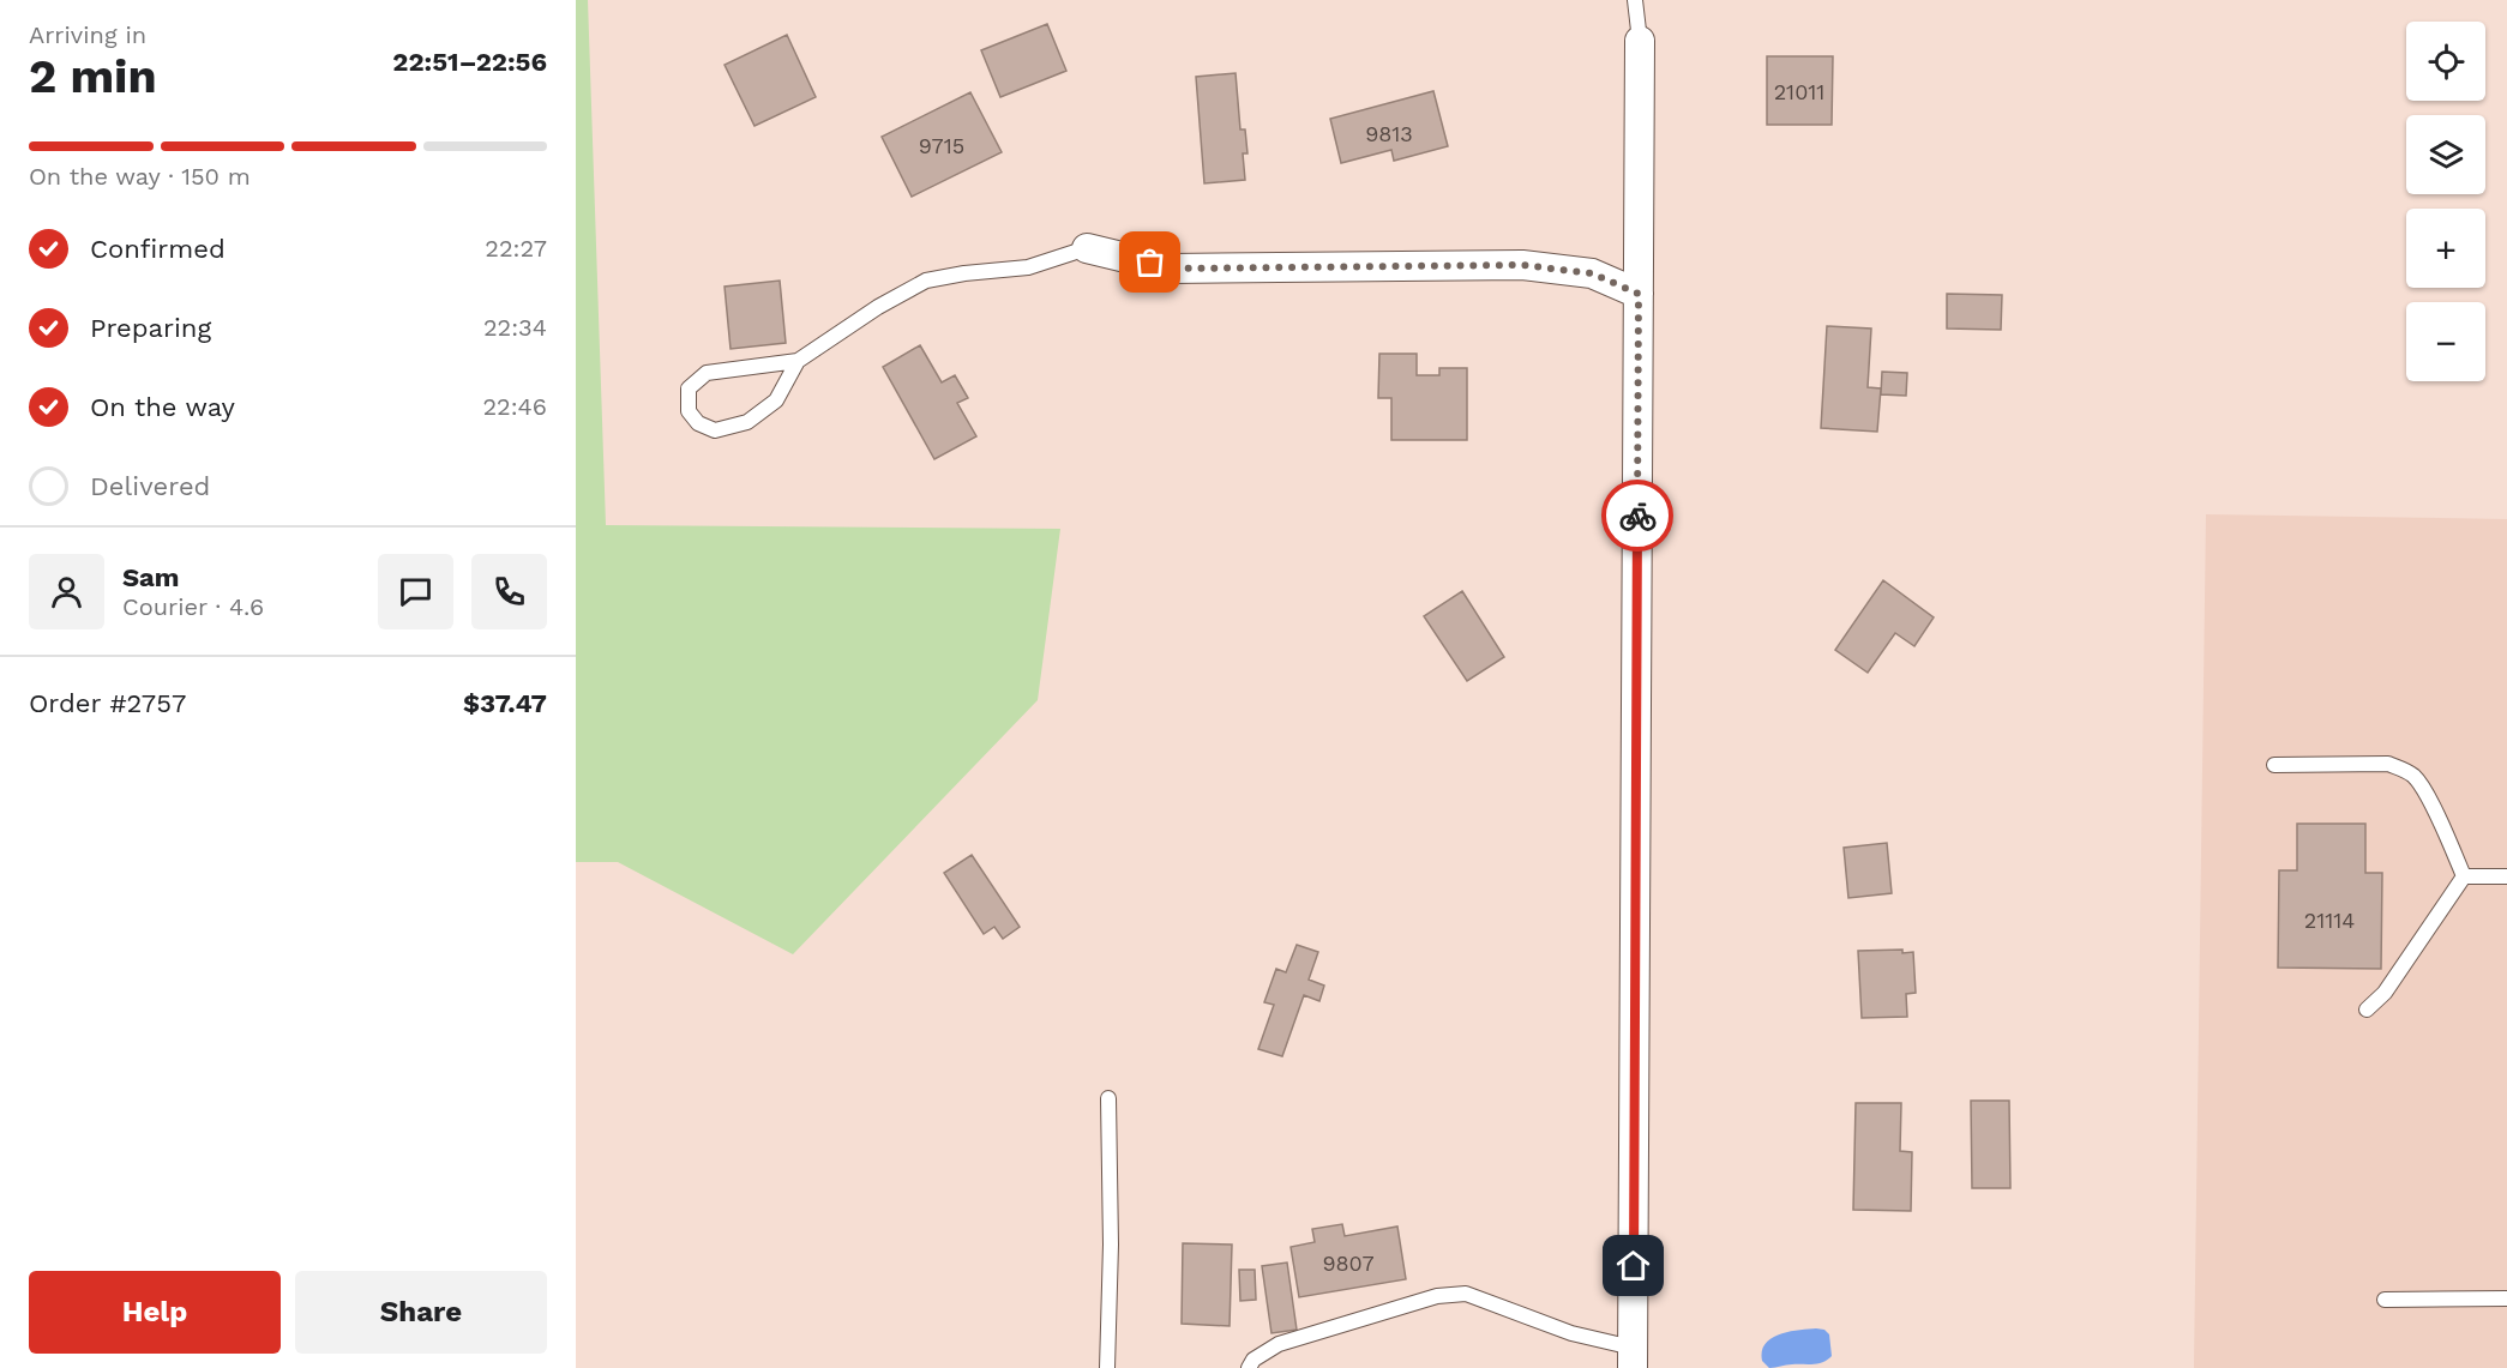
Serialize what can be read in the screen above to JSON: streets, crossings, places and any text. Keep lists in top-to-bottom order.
{
  "house_numbers": [
    "21011",
    "9813",
    "9715",
    "21114",
    "9807"
  ],
  "page": {
    "heading": ["2 min", "Arriving in", "22:51–22:56"],
    "panel": [
      "Sam",
      "Courier · 4.6",
      "Order #2757",
      "$37.47"
    ],
    "map_buttons": ["+", "−"],
    "bar": "On the way · 150 m",
    "list": [
      ["Confirmed", "22:27"],
      ["Preparing", "22:34"],
      ["On the way", "22:46"],
      "Delivered"
    ],
    "buttons": ["Help", "Share"]
  }
}
